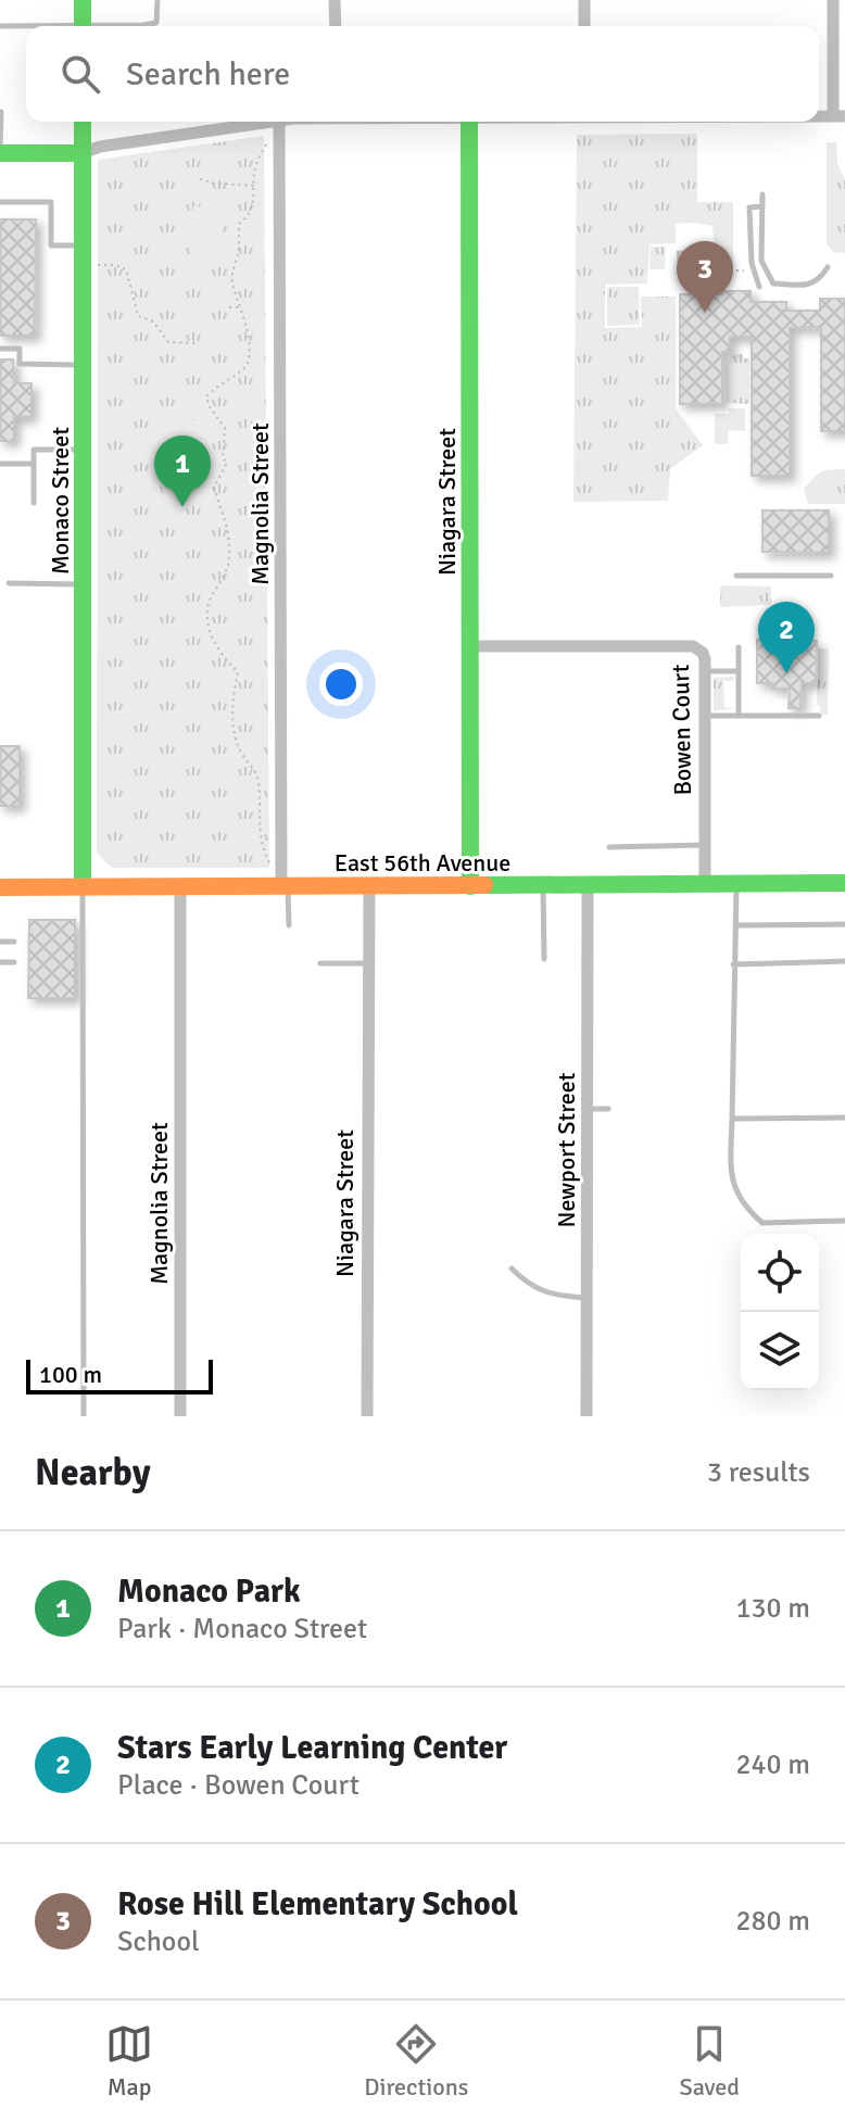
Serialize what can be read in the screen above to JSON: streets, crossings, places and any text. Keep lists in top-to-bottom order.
{
  "streets": {
    "street": [
      "Monaco Street",
      "Niagara Street",
      "Magnolia Street",
      "Bowen Court",
      "East 56th Avenue",
      "Newport Street"
    ]
  },
  "crossings": [
    ["Monaco Street", "East 56th Avenue"],
    ["Niagara Street", "Bowen Court"],
    ["Niagara Street", "East 56th Avenue"],
    ["Magnolia Street", "East 56th Avenue"],
    ["Bowen Court", "East 56th Avenue"],
    ["East 56th Avenue", "Newport Street"]
  ],
  "scale_bar": "100 m",
  "page": {
    "search": "Search here",
    "pins": ["3", "1", "2"],
    "scale": "100 m",
    "heading": ["Nearby", "3 results"],
    "list": [
      {
        "mark": "1",
        "name": "Monaco Park",
        "note": "Park · Monaco Street",
        "value": "130 m"
      },
      {
        "mark": "2",
        "name": "Stars Early Learning Center",
        "note": "Place · Bowen Court",
        "value": "240 m"
      },
      {
        "mark": "3",
        "name": "Rose Hill Elementary School",
        "note": "School",
        "value": "280 m"
      }
    ],
    "nav": ["Map", "Directions", "Saved"]
  }
}
